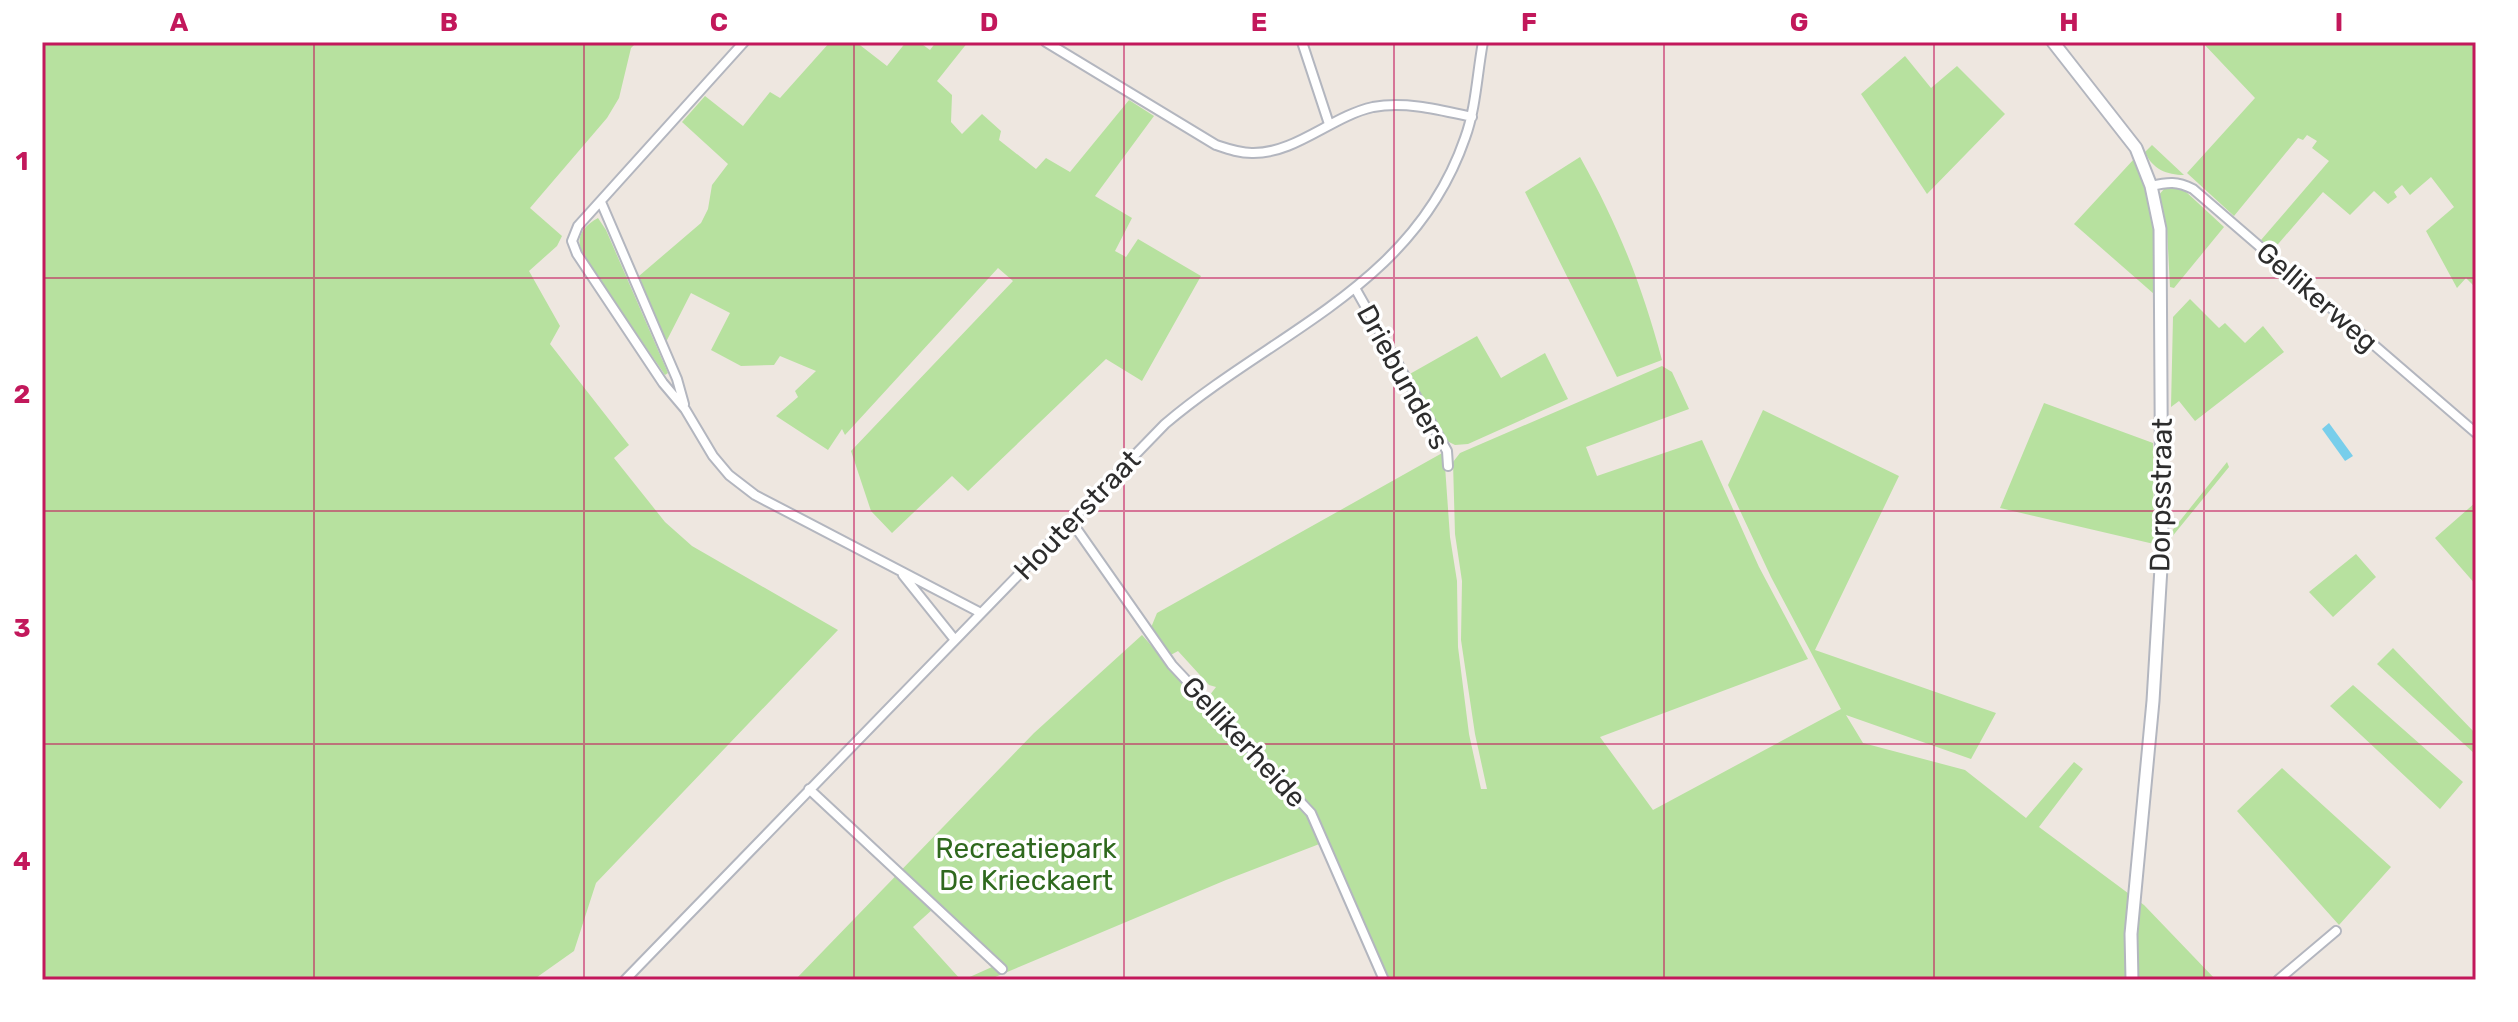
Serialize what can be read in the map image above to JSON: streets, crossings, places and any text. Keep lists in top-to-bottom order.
{
  "streets": {
    "street": [
      "Gellikerweg",
      "Driebunders",
      "Dorpsstraat",
      "Houterstraat",
      "Gellikerheide"
    ]
  },
  "crossings": [
    ["Gellikerweg", "Dorpsstraat"],
    ["Driebunders", "Houterstraat"],
    ["Houterstraat", "Gellikerheide"]
  ],
  "parks": ["Recreatiepark De Krieckaert"],
  "grid": {
    "columns": [
      "A",
      "B",
      "C",
      "D",
      "E",
      "F",
      "G",
      "H",
      "I"
    ],
    "rows": [
      "1",
      "2",
      "3",
      "4"
    ]
  }
}
